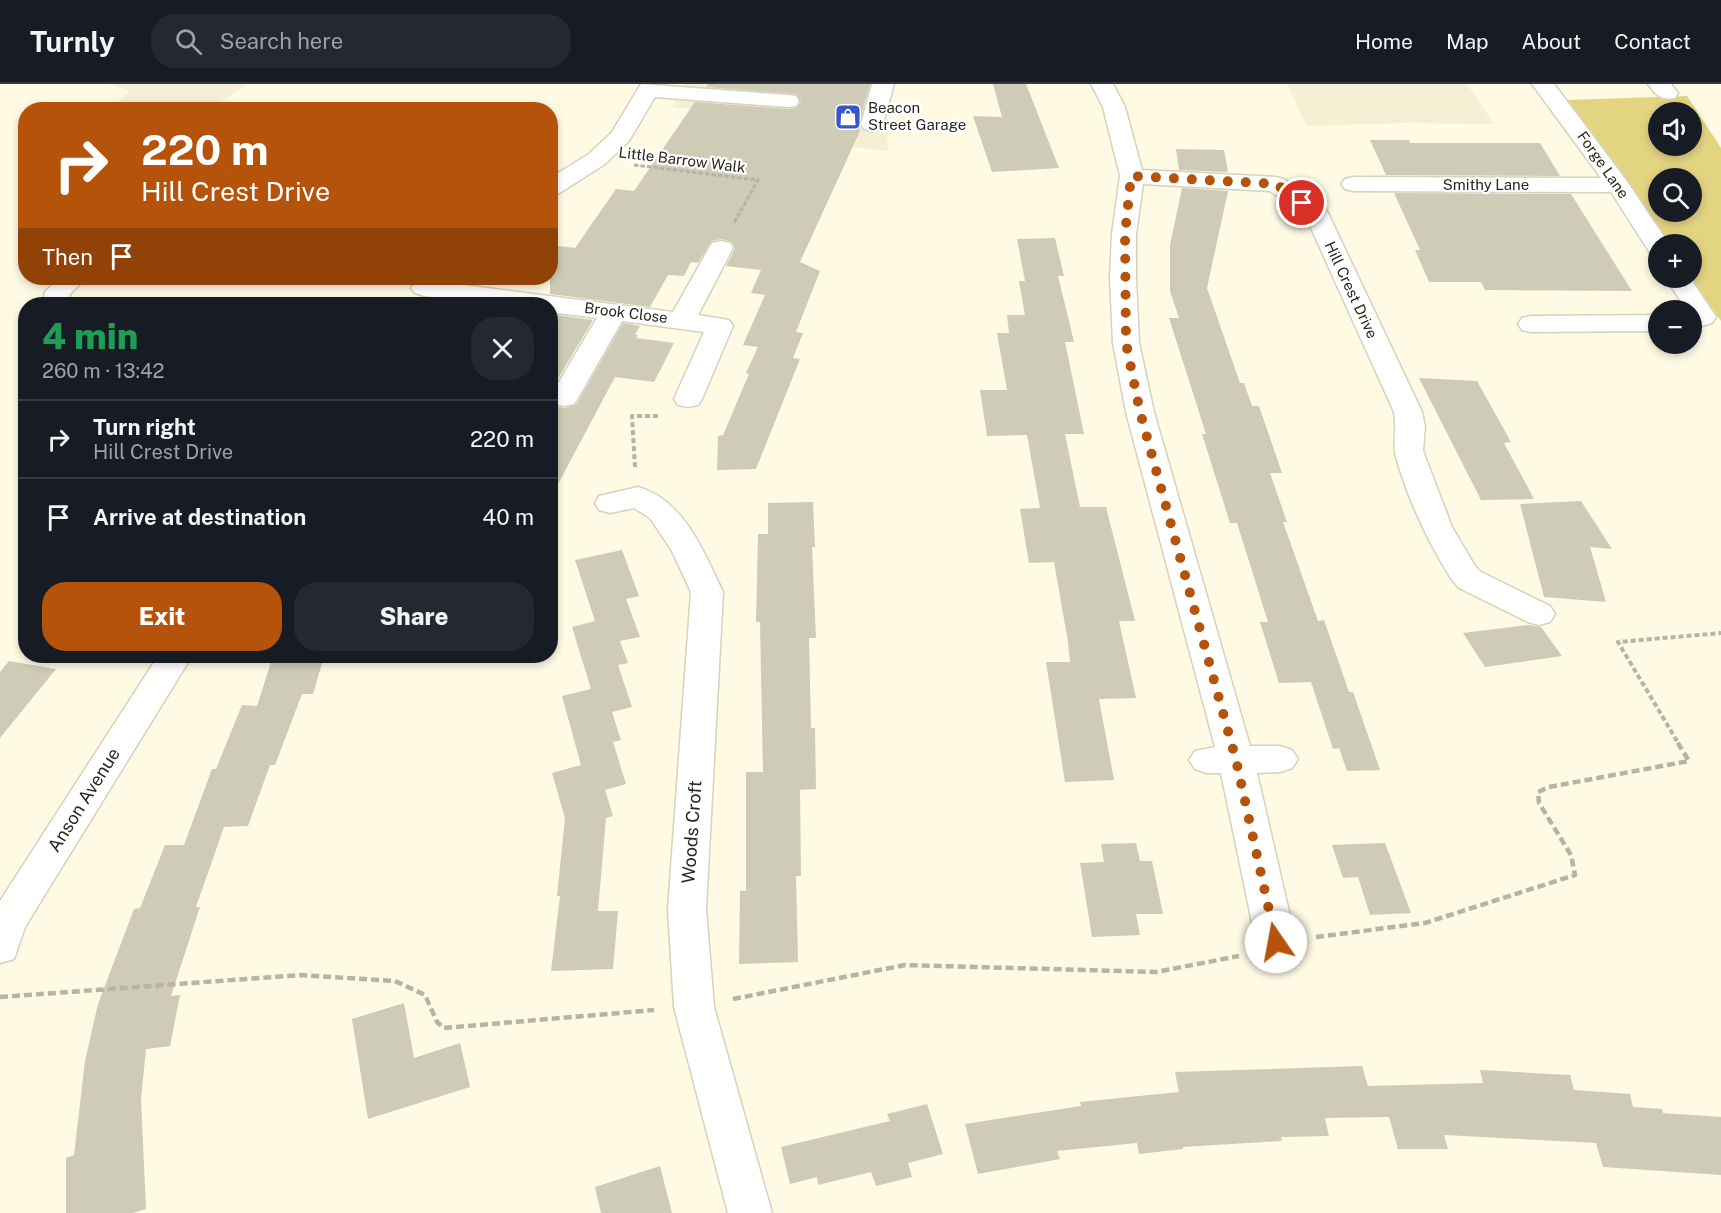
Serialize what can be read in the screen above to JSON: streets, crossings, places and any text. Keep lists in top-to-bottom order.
{
  "streets": {
    "street": [
      "Forge Lane",
      "Smithy Lane",
      "Hill Crest Drive",
      "Brook Close",
      "Anson Avenue",
      "Woods Croft"
    ],
    "path": ["Little Barrow Walk"]
  },
  "crossings": [
    ["Forge Lane", "Smithy Lane"]
  ],
  "places": {
    "shop": ["Beacon Street Garage"]
  },
  "page": {
    "header": "Turnly",
    "search": "Search here",
    "nav": [
      "Home",
      "Map",
      "About",
      "Contact"
    ],
    "map_buttons": ["+", "−"],
    "turn": ["220 m", "Hill Crest Drive"],
    "then": "Then",
    "heading": ["4 min", "260 m · 13:42"],
    "list": [
      {
        "name": "Turn right",
        "note": "Hill Crest Drive",
        "value": "220 m"
      },
      {
        "name": "Arrive at destination",
        "value": "40 m"
      }
    ],
    "buttons": ["Exit", "Share"]
  }
}
